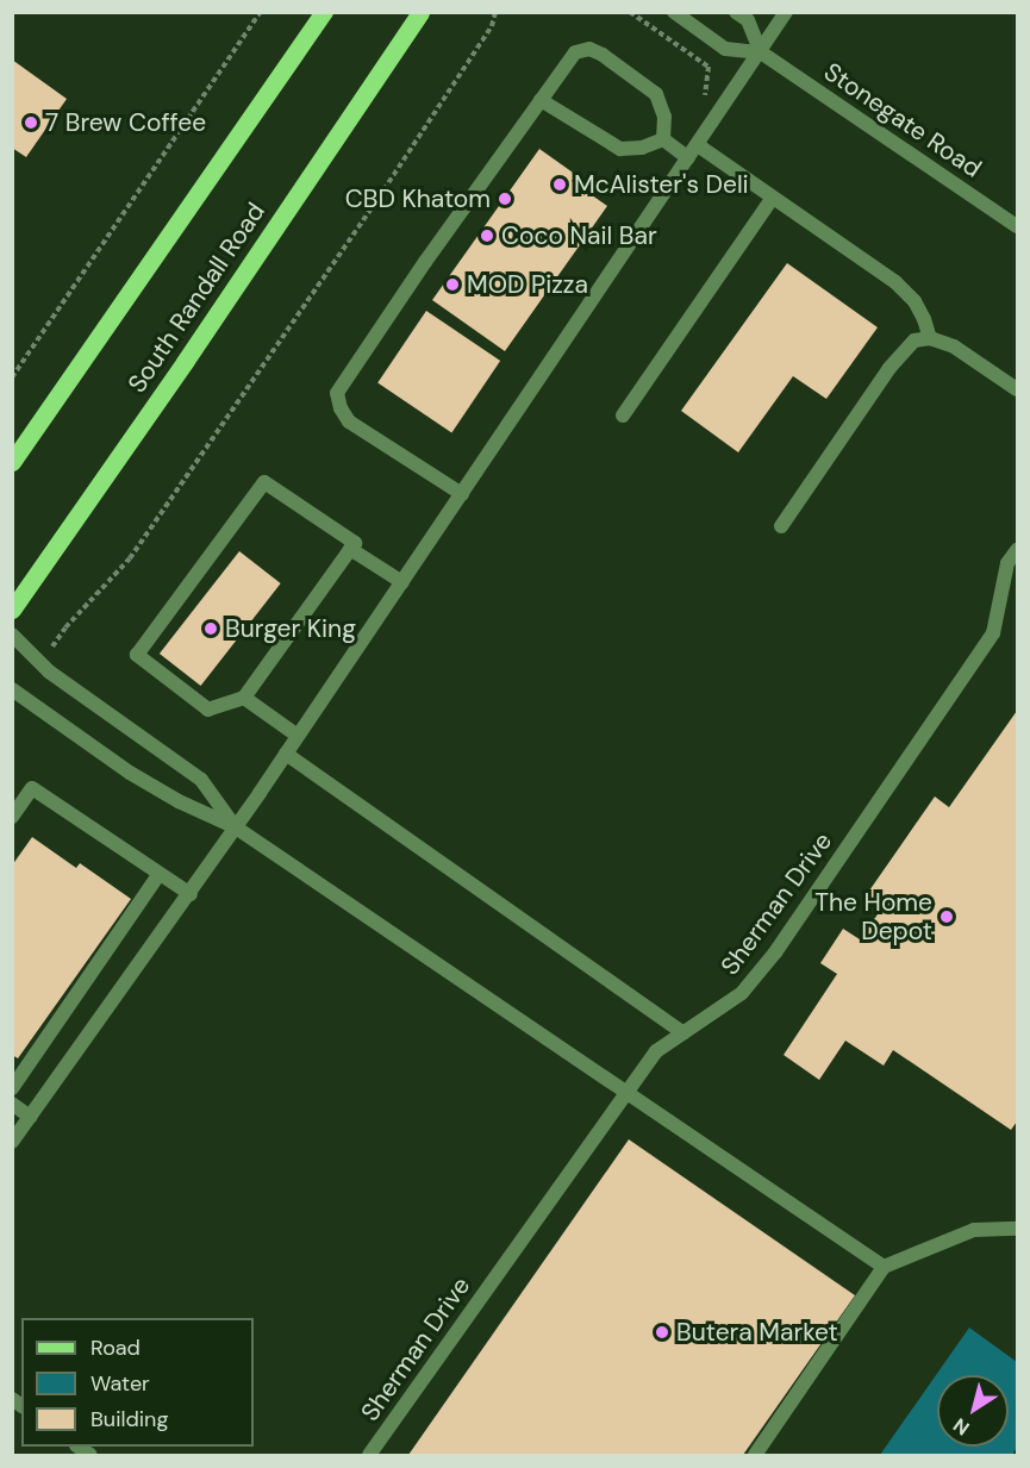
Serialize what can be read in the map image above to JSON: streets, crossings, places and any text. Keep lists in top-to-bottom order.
{
  "streets": {
    "main road": ["South Randall Road"],
    "street": ["Stonegate Road", "Sherman Drive"]
  },
  "places": [
    "7 Brew Coffee",
    "McAlister's Deli",
    "CBD Khatom",
    "Coco Nail Bar",
    "MOD Pizza",
    "Burger King",
    "The Home Depot",
    "Butera Market"
  ],
  "legend": ["Road", "Water", "Building"],
  "north": "bottom left"
}
